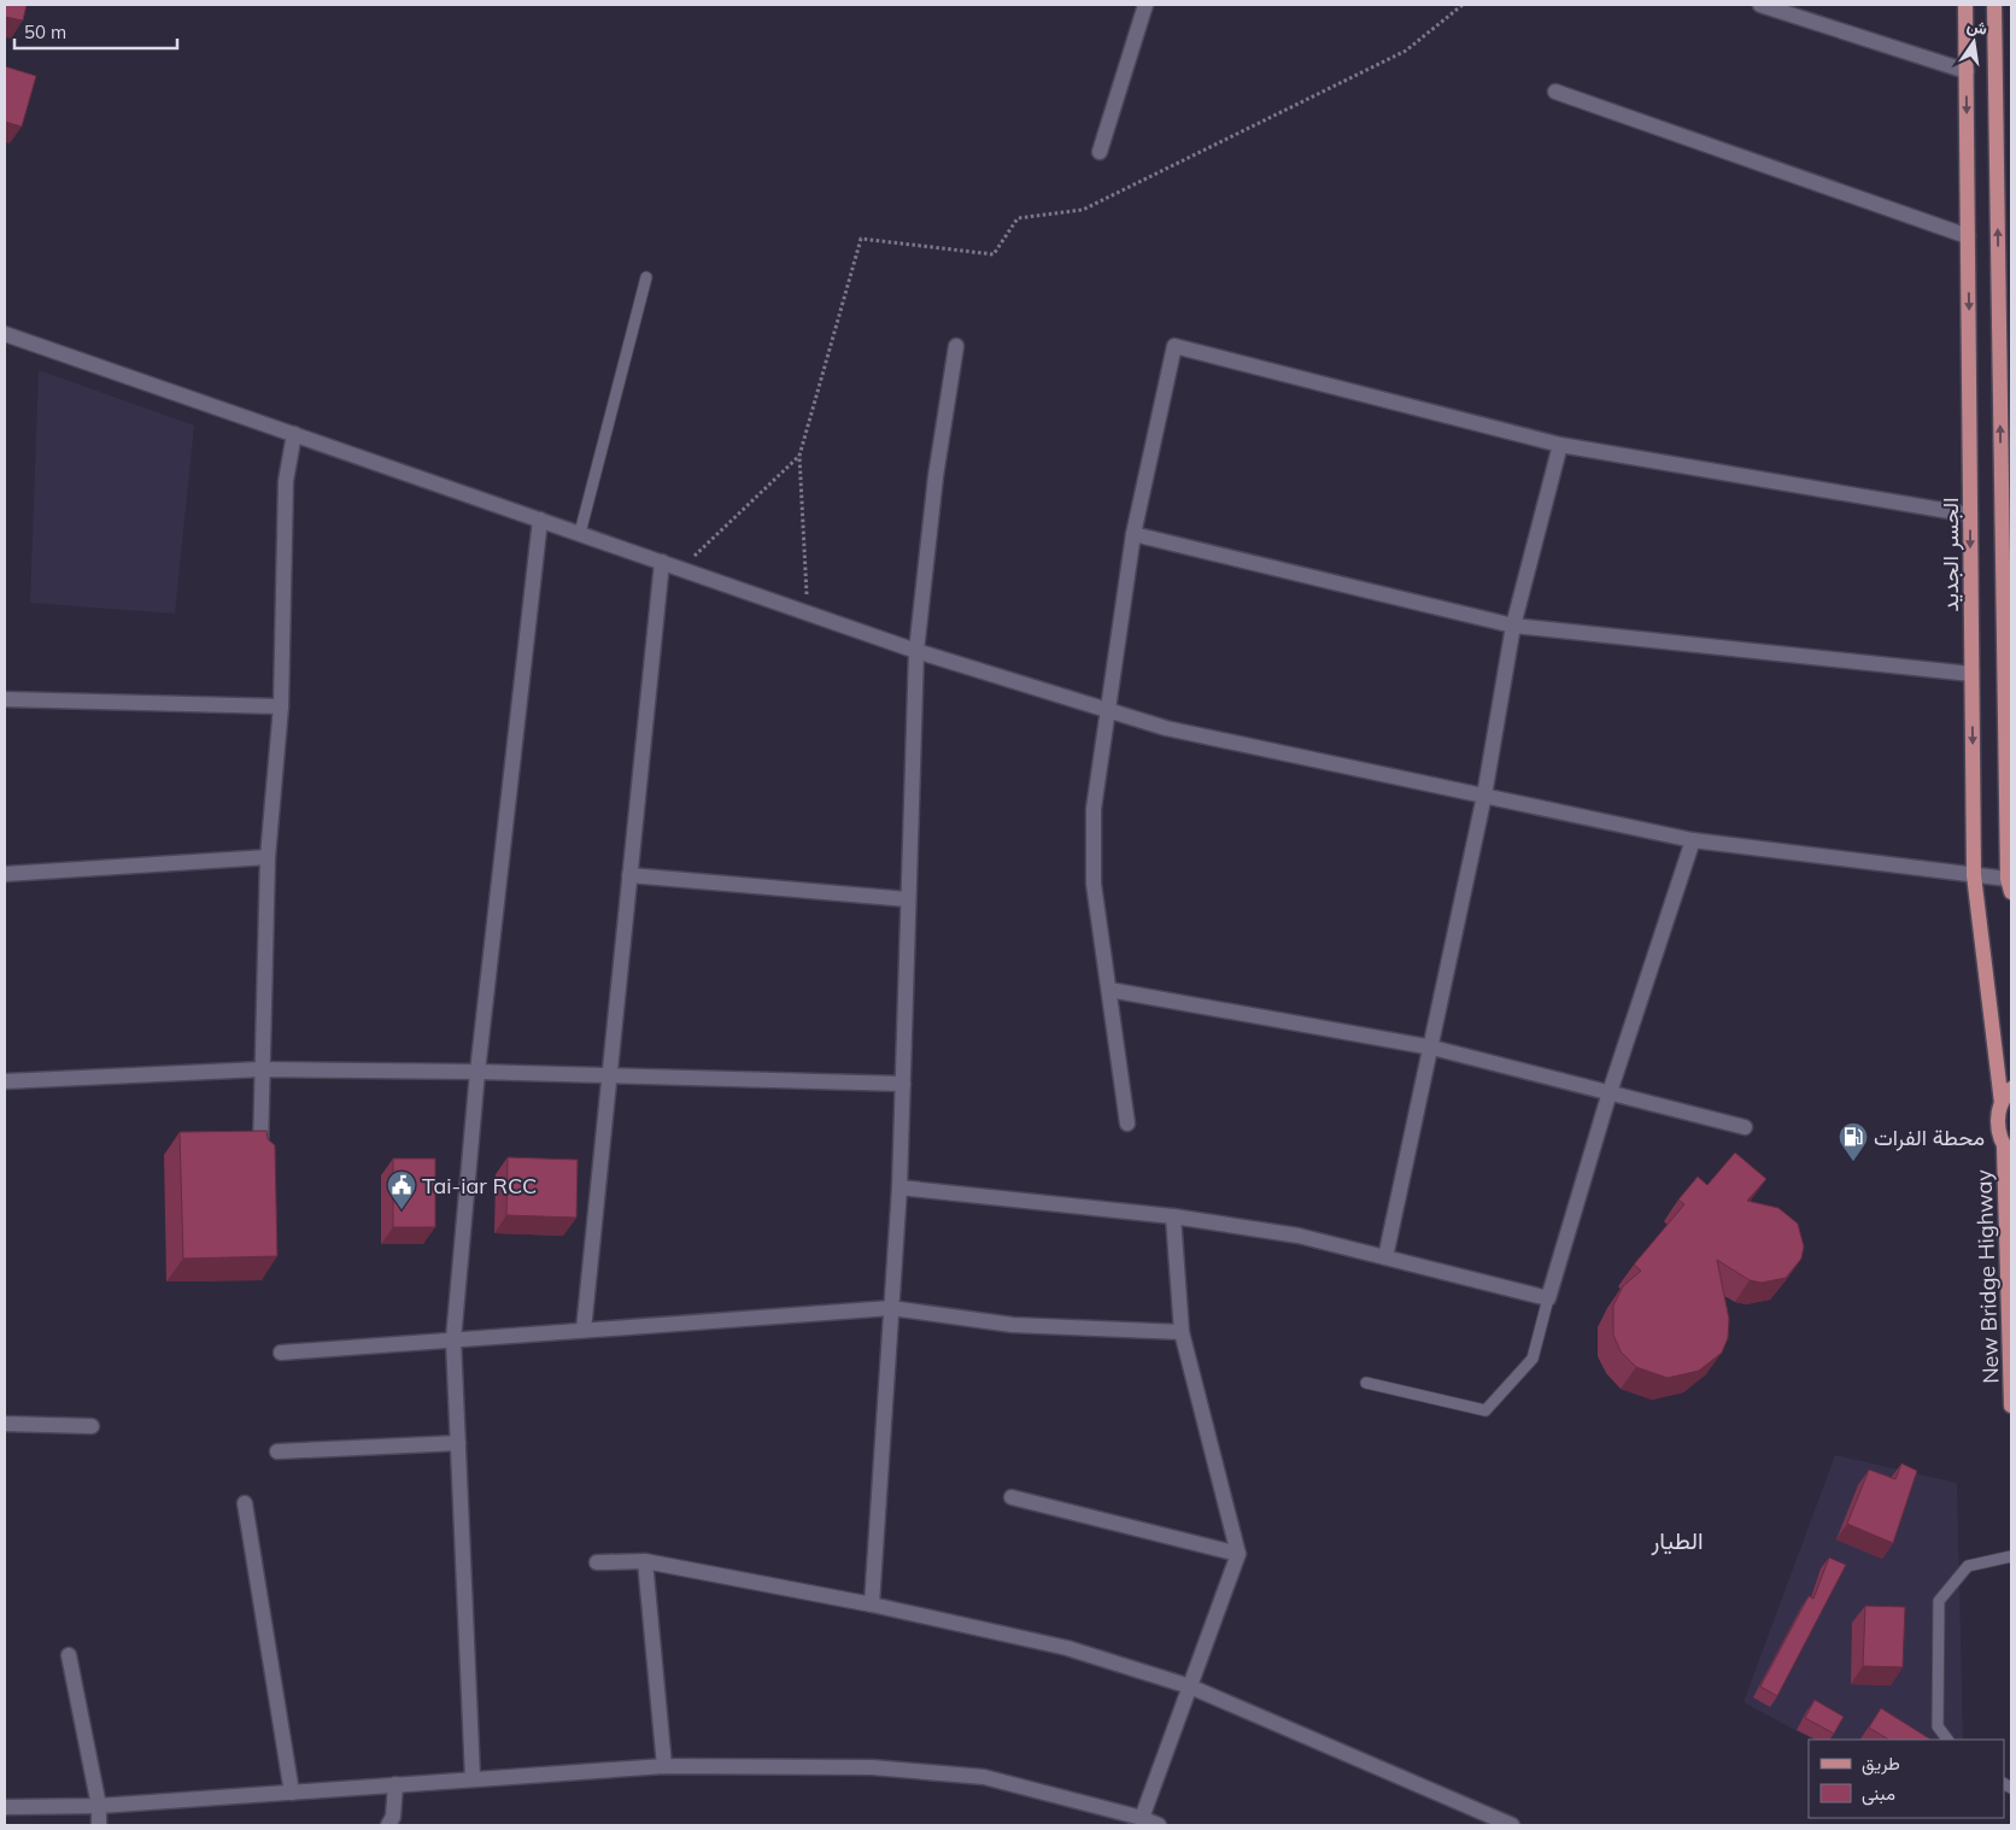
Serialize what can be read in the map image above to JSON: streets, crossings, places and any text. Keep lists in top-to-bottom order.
{
  "streets": {
    "main road": ["الجسر الجديد", "New Bridge Highway"]
  },
  "crossings": [
    ["الجسر الجديد", "New Bridge Highway"]
  ],
  "districts": ["الطيار"],
  "places": {
    "fuel station": ["محطة الفرات"],
    "public building": ["Tai-iar RCC"]
  },
  "legend": ["طريق", "مبنى"],
  "scale_bar": "50 m",
  "north": "top"
}
